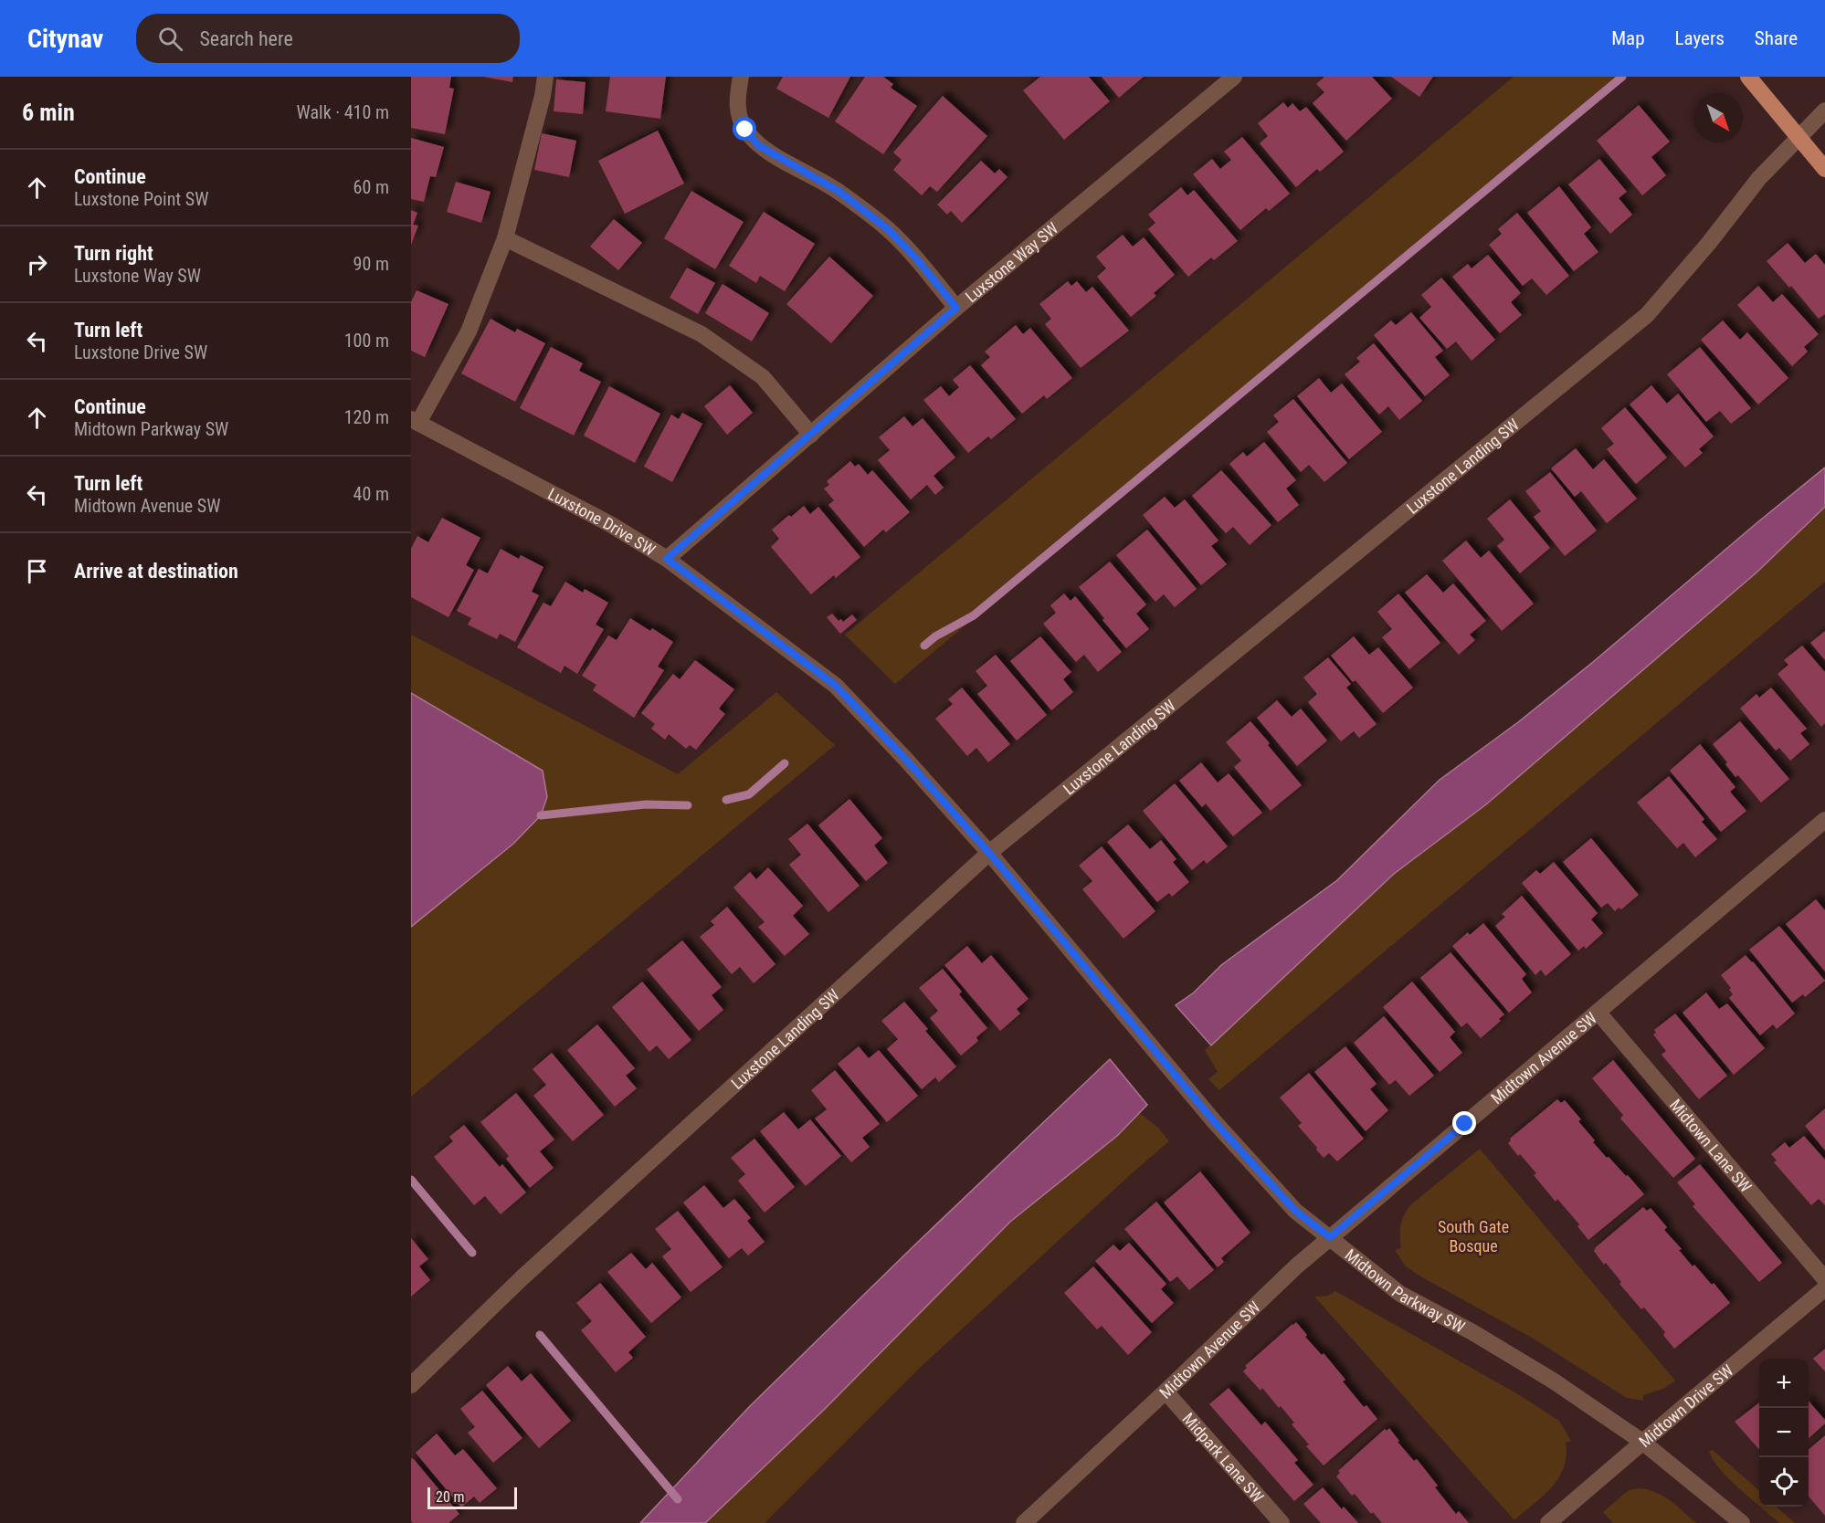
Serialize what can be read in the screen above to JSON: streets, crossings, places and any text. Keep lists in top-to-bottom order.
{
  "streets": {
    "street": [
      "Luxstone Way SW",
      "Luxstone Landing SW",
      "Luxstone Drive SW",
      "Midtown Avenue SW",
      "Midtown Lane SW",
      "Midtown Parkway SW",
      "Midtown Drive SW",
      "Midpark Lane SW"
    ]
  },
  "crossings": [
    ["Luxstone Way SW", "Luxstone Drive SW"],
    ["Luxstone Landing SW", "Luxstone Drive SW"],
    ["Luxstone Landing SW", "Midtown Parkway SW"],
    ["Luxstone Drive SW", "Midtown Parkway SW"],
    ["Midtown Avenue SW", "Midtown Lane SW"],
    ["Midtown Avenue SW", "Midtown Parkway SW"],
    ["Midtown Avenue SW", "Midpark Lane SW"],
    ["Midtown Parkway SW", "Midtown Drive SW"]
  ],
  "parks": ["South Gate Bosque"],
  "scale_bar": "20 m",
  "north": "bottom right",
  "page": {
    "header": "Citynav",
    "search": "Search here",
    "nav": ["Map", "Layers", "Share"],
    "heading": ["6 min", "Walk · 410 m"],
    "list": [
      ["Continue", "Luxstone Point SW", "60 m"],
      ["Turn right", "Luxstone Way SW", "90 m"],
      ["Turn left", "Luxstone Drive SW", "100 m"],
      ["Continue", "Midtown Parkway SW", "120 m"],
      ["Turn left", "Midtown Avenue SW", "40 m"],
      "Arrive at destination"
    ],
    "map_buttons": ["+", "−"],
    "scale": "20 m"
  }
}
